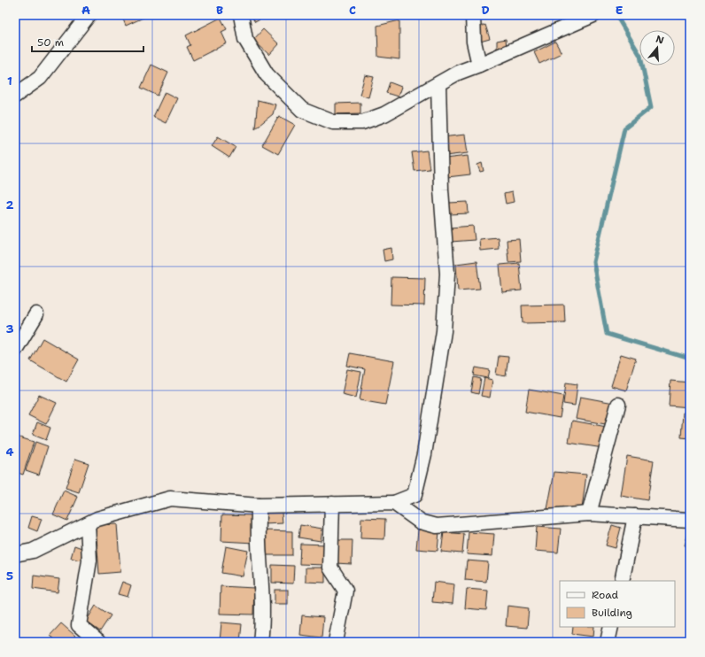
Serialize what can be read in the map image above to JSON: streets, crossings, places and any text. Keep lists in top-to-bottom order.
{
  "legend": ["Road", "Building"],
  "scale_bar": "50 m",
  "north": "top",
  "grid": {
    "columns": [
      "A",
      "B",
      "C",
      "D",
      "E"
    ],
    "rows": [
      "1",
      "2",
      "3",
      "4",
      "5"
    ]
  }
}
